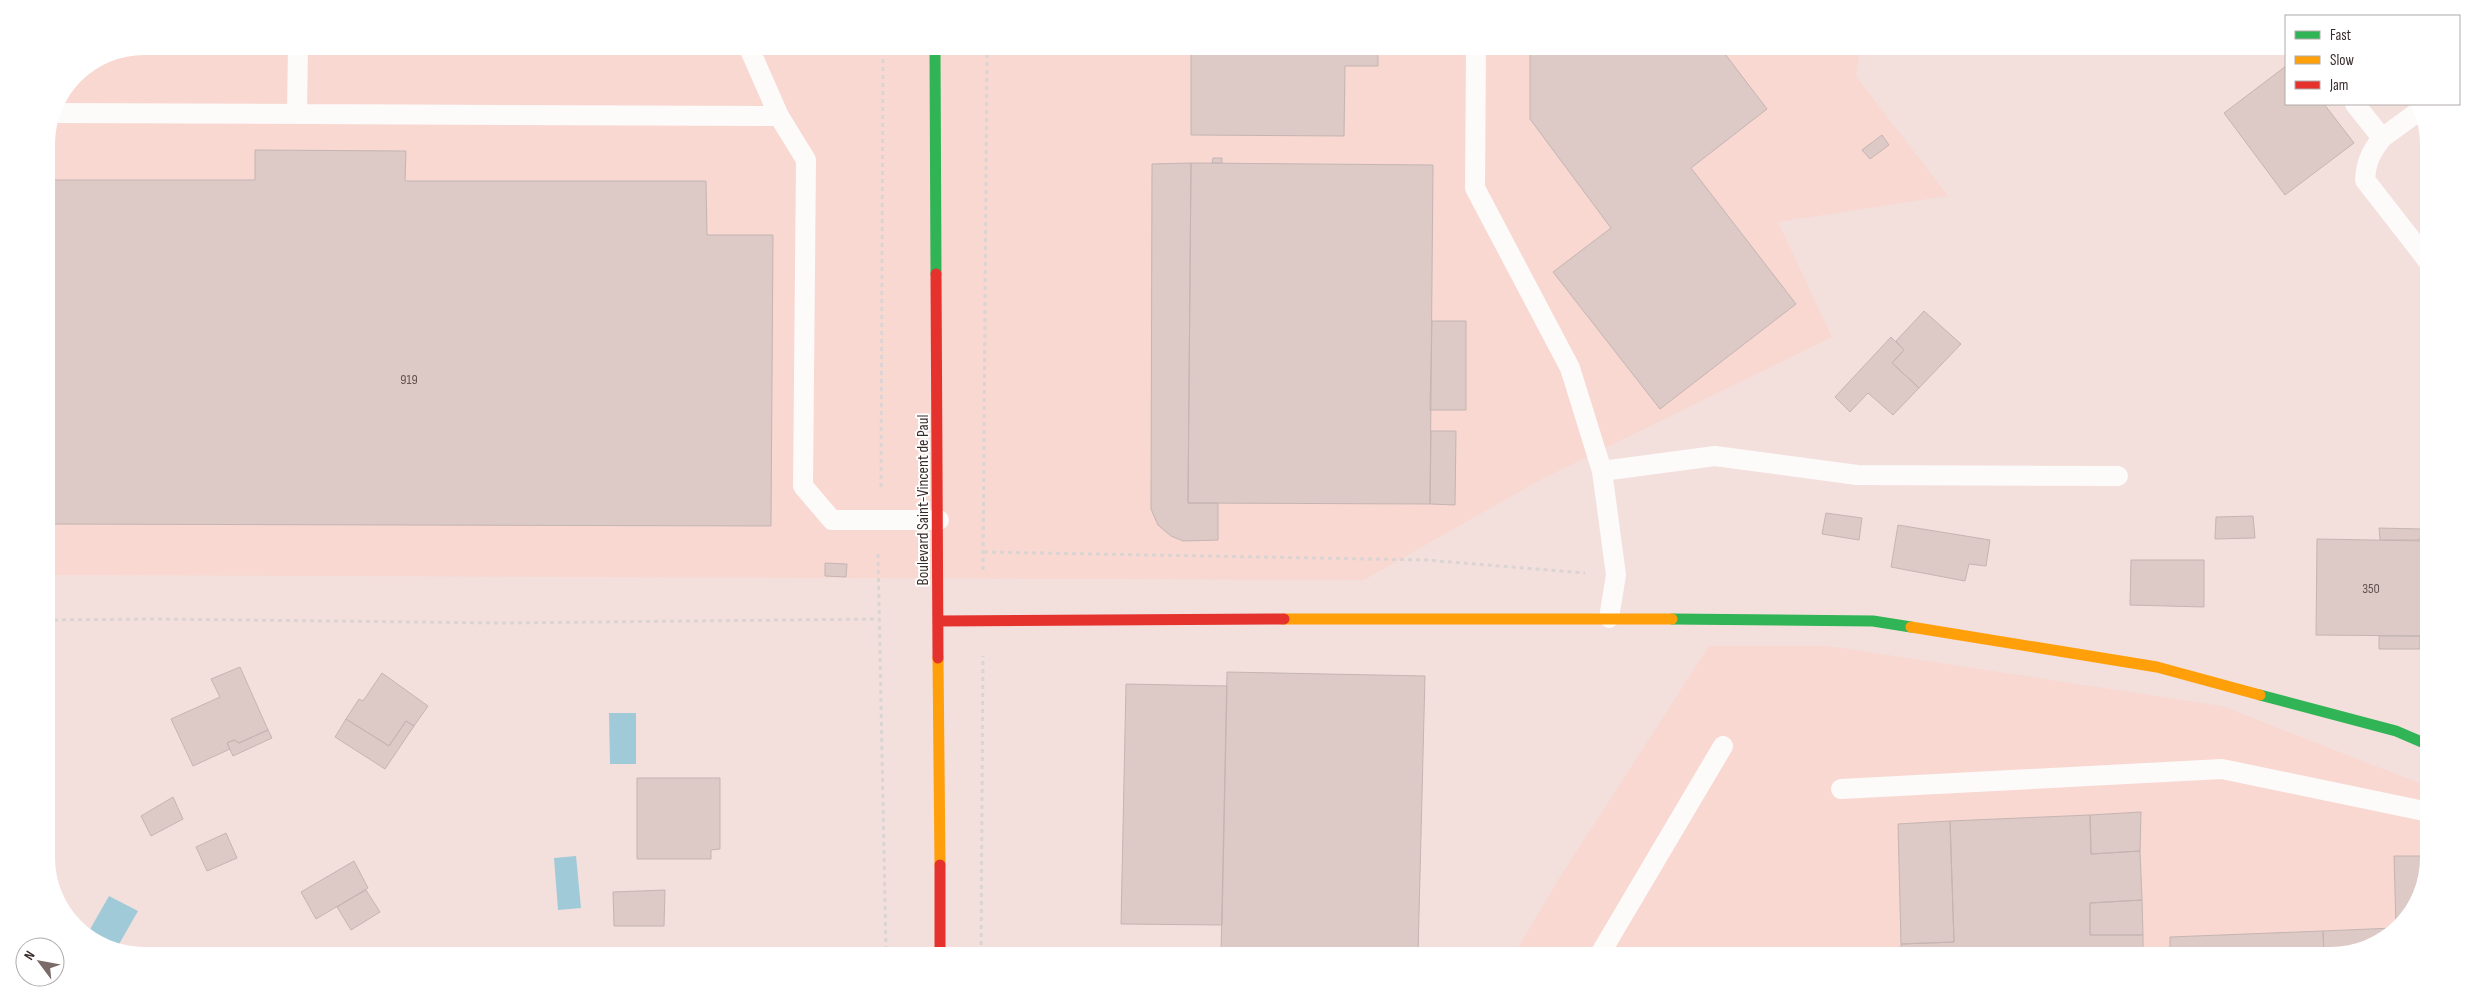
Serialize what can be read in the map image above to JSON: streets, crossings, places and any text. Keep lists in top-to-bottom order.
{
  "streets": {
    "street": ["Boulevard Saint-Vincent de Paul"]
  },
  "house_numbers": ["919", "350"],
  "legend": ["Fast", "Slow", "Jam"],
  "north": "top left"
}
